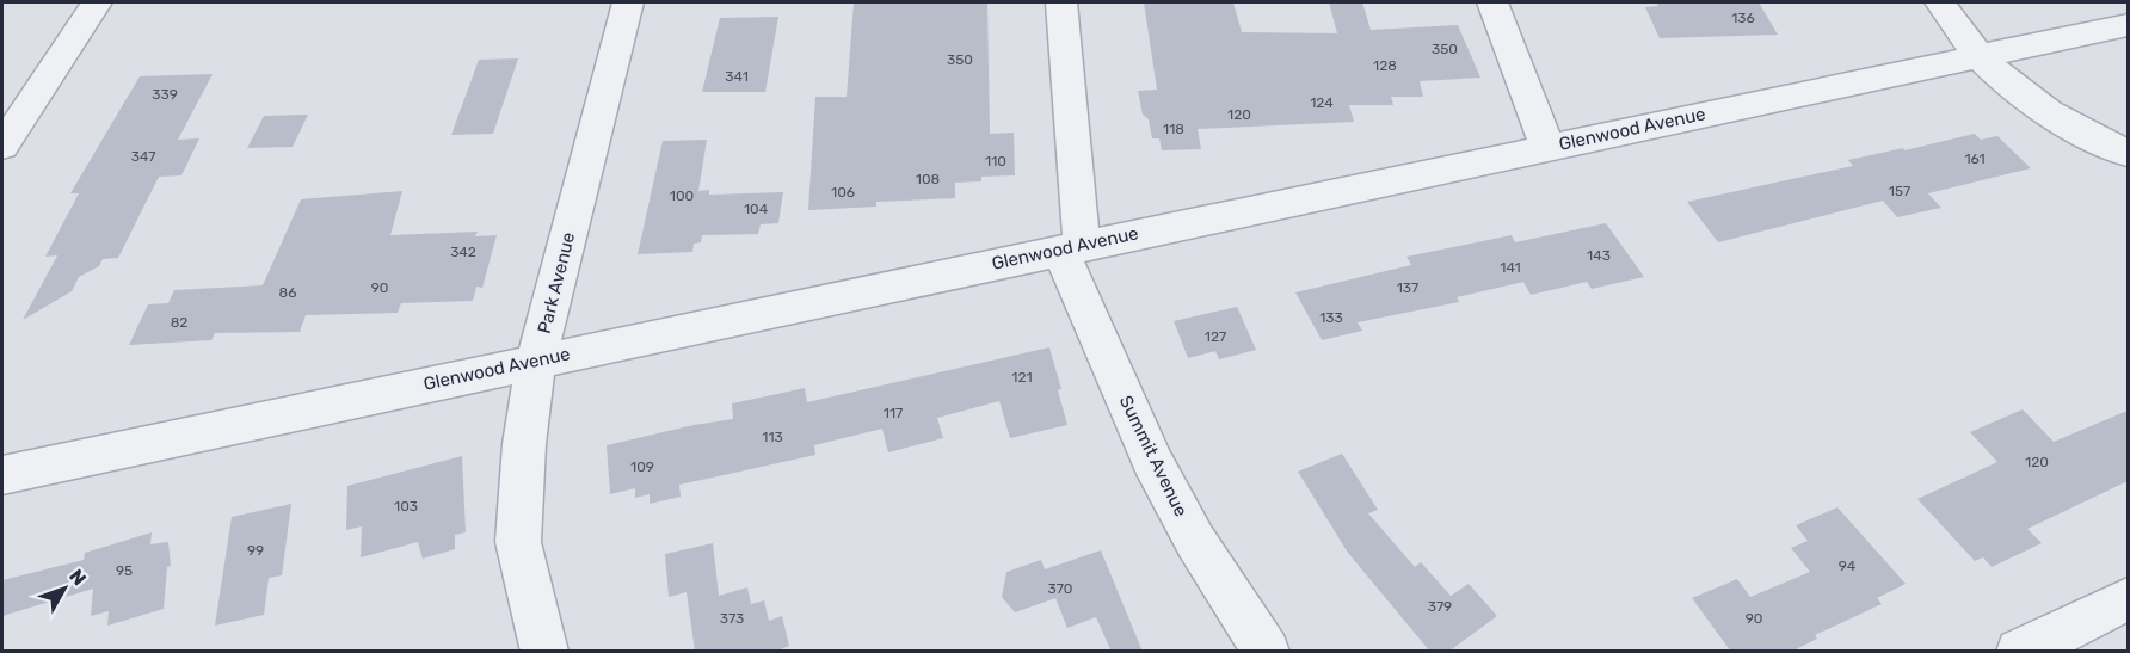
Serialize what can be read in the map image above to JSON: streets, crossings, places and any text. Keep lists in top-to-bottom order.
{
  "streets": {
    "street": ["Glenwood Avenue", "Park Avenue", "Summit Avenue"]
  },
  "crossings": [
    ["Glenwood Avenue", "Park Avenue"],
    ["Glenwood Avenue", "Summit Avenue"]
  ],
  "house_numbers": [
    "136",
    "350",
    "350",
    "128",
    "341",
    "339",
    "124",
    "120",
    "118",
    "347",
    "161",
    "110",
    "108",
    "157",
    "106",
    "100",
    "104",
    "342",
    "143",
    "141",
    "90",
    "137",
    "86",
    "133",
    "82",
    "127",
    "121",
    "117",
    "113",
    "120",
    "109",
    "103",
    "99",
    "94",
    "95",
    "370",
    "379",
    "373",
    "90"
  ],
  "north": "top right"
}
